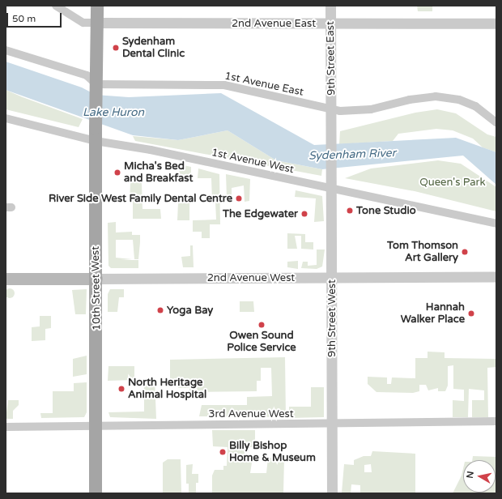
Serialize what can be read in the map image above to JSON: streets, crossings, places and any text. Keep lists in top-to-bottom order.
{
  "streets": {
    "main road": ["2nd Avenue West", "10th Street West"],
    "street": [
      "2nd Avenue East",
      "9th Street East",
      "1st Avenue East",
      "1st Avenue West",
      "9th Street West",
      "3rd Avenue West"
    ]
  },
  "crossings": [
    ["2nd Avenue East", "9th Street East"],
    ["2nd Avenue East", "10th Street West"],
    ["9th Street East", "1st Avenue East"],
    ["9th Street East", "9th Street West"],
    ["1st Avenue East", "10th Street West"],
    ["1st Avenue West", "10th Street West"],
    ["1st Avenue West", "9th Street West"],
    ["2nd Avenue West", "10th Street West"],
    ["2nd Avenue West", "9th Street West"],
    ["10th Street West", "3rd Avenue West"],
    ["9th Street West", "3rd Avenue West"]
  ],
  "water": ["Lake Huron", "Sydenham River"],
  "parks": ["Queen's Park"],
  "places": [
    "Sydenham Dental Clinic",
    "Micha's Bed and Breakfast",
    "River Side West Family Dental Centre",
    "Tone Studio",
    "The Edgewater",
    "Tom Thomson Art Gallery",
    "Yoga Bay",
    "Hannah Walker Place",
    "Owen Sound Police Service",
    "North Heritage Animal Hospital",
    "Billy Bishop Home & Museum"
  ],
  "scale_bar": "50 m",
  "north": "left"
}
